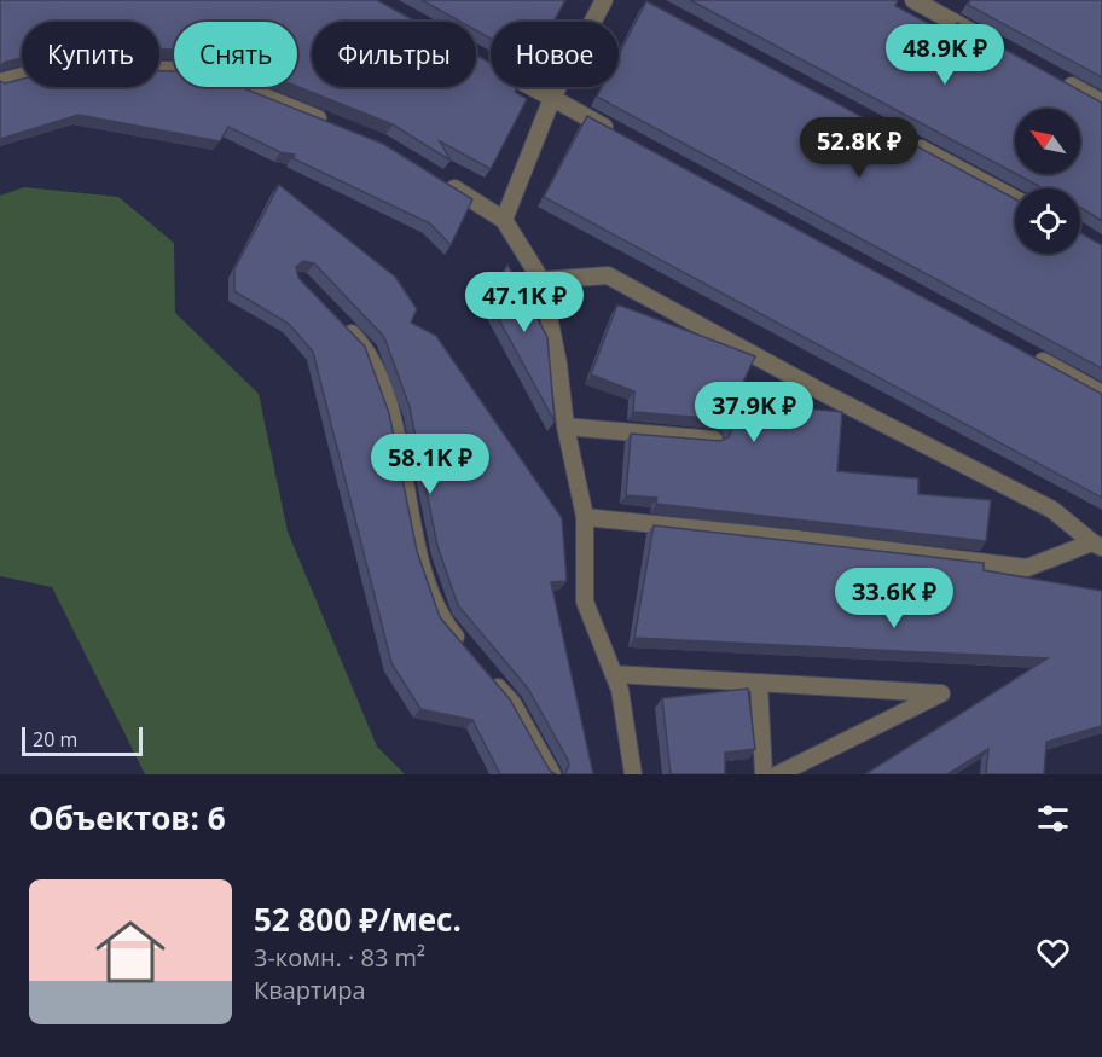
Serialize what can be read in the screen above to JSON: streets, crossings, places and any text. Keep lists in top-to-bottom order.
{
  "scale_bar": "20 m",
  "north": "top left",
  "page": {
    "chip": [
      "Купить",
      "Снять",
      "Фильтры",
      "Новое"
    ],
    "price": [
      "48.9K ₽",
      "52.8K ₽",
      "47.1K ₽",
      "37.9K ₽",
      "58.1K ₽",
      "33.6K ₽"
    ],
    "scale": "20 m",
    "heading": "Объектов: 6",
    "list": [
      {
        "name": "52 800 ₽/мес.",
        "note": "3-комн. · 83 m² · Квартира"
      }
    ]
  }
}
